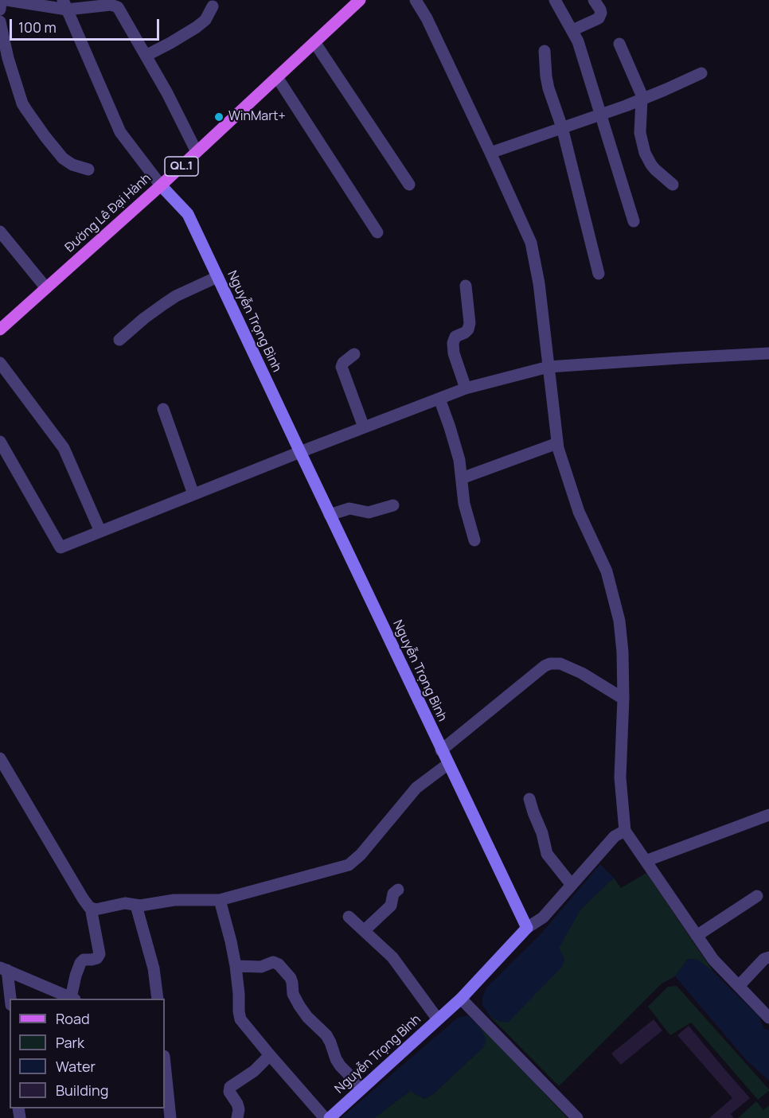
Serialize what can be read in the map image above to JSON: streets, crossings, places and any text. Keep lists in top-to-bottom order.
{
  "streets": {
    "main road": ["QL.1", "Đường Lê Đại Hành"],
    "street": ["Nguyễn Trọng Bình"]
  },
  "crossings": [
    ["Đường Lê Đại Hành", "Nguyễn Trọng Bình"]
  ],
  "places": ["WinMart+"],
  "legend": [
    "Road",
    "Park",
    "Water",
    "Building"
  ],
  "scale_bar": "100 m"
}
